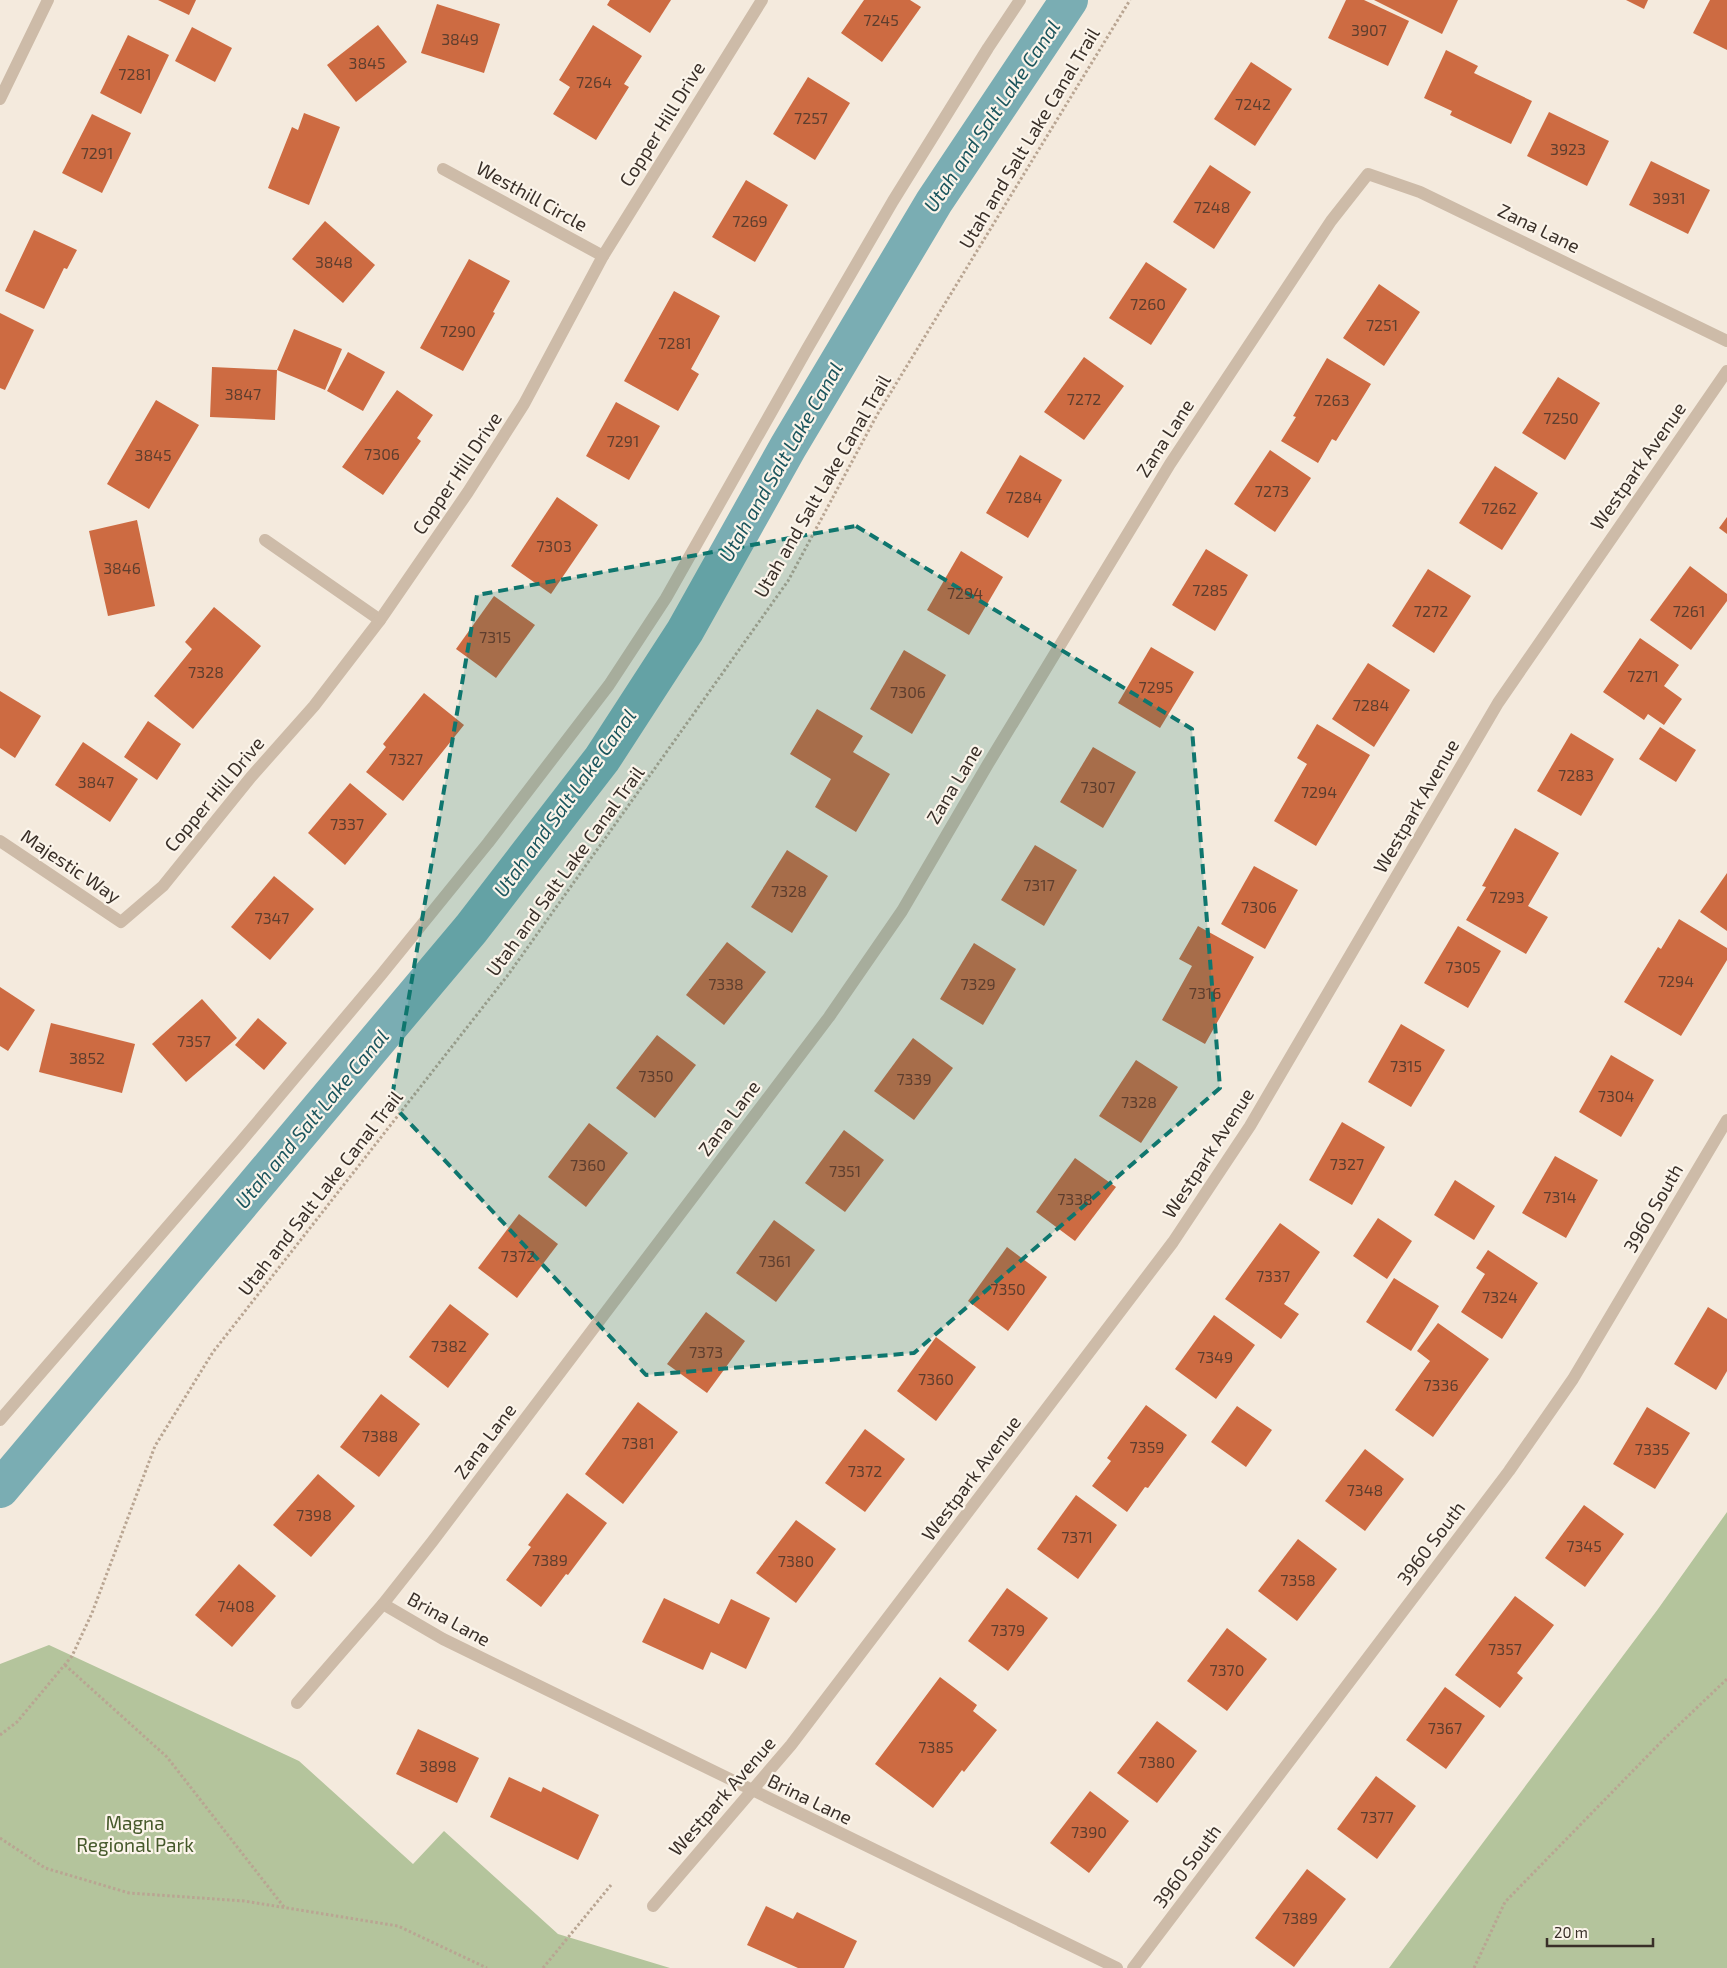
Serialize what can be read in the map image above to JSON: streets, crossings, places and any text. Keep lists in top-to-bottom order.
{
  "streets": {
    "street": [
      "Copper Hill Drive",
      "Westhill Circle",
      "Zana Lane",
      "Westpark Avenue",
      "Majestic Way",
      "3960 South",
      "Brina Lane"
    ],
    "path": ["Utah and Salt Lake Canal Trail"]
  },
  "crossings": [
    ["Copper Hill Drive", "Westhill Circle"],
    ["Copper Hill Drive", "Majestic Way"],
    ["Zana Lane", "Brina Lane"],
    ["Westpark Avenue", "Brina Lane"]
  ],
  "water": ["Utah and Salt Lake Canal"],
  "parks": ["Magna Regional Park"],
  "house_numbers": [
    "7245",
    "3907",
    "3849",
    "3845",
    "7281",
    "7264",
    "7242",
    "7257",
    "3923",
    "7291",
    "3931",
    "7248",
    "7269",
    "3848",
    "7260",
    "7251",
    "7290",
    "7281",
    "3847",
    "7272",
    "7263",
    "7250",
    "7291",
    "7306",
    "3845",
    "7273",
    "7284",
    "7262",
    "7303",
    "3846",
    "7285",
    "7294",
    "7272",
    "7261",
    "7315",
    "7328",
    "7271",
    "7295",
    "7306",
    "7284",
    "7327",
    "7283",
    "3847",
    "7307",
    "7294",
    "7337",
    "7317",
    "7328",
    "7293",
    "7306",
    "7347",
    "7305",
    "7294",
    "7338",
    "7329",
    "7316",
    "7357",
    "3852",
    "7315",
    "7350",
    "7339",
    "7304",
    "7328",
    "7327",
    "7360",
    "7351",
    "7314",
    "7338",
    "7372",
    "7361",
    "7337",
    "7350",
    "7324",
    "7382",
    "7373",
    "7349",
    "7360",
    "7336",
    "7388",
    "7381",
    "7359",
    "7335",
    "7372",
    "7348",
    "7398",
    "7371",
    "7345",
    "7389",
    "7380",
    "7358",
    "7408",
    "7379",
    "7357",
    "7370",
    "7367",
    "7385",
    "7380",
    "3898",
    "7377",
    "7390",
    "7389"
  ],
  "scale_bar": "20 m"
}
